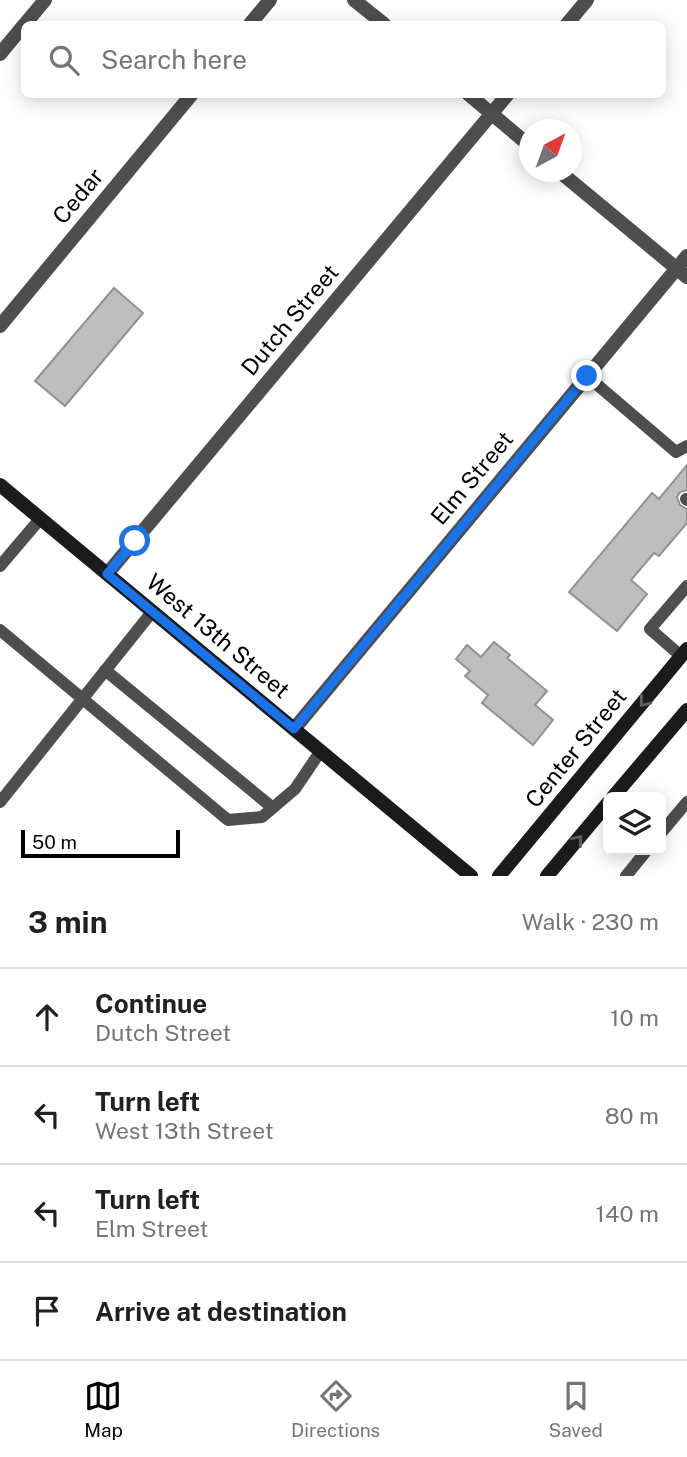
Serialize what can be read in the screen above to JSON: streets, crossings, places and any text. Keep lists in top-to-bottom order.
{
  "streets": {
    "main road": ["West 13th Street", "Center Street"],
    "street": ["Cedar", "Dutch Street", "Elm Street"]
  },
  "crossings": [
    ["Dutch Street", "West 13th Street"],
    ["Elm Street", "West 13th Street"]
  ],
  "scale_bar": "50 m",
  "north": "top right",
  "page": {
    "search": "Search here",
    "scale": "50 m",
    "heading": ["3 min", "Walk · 230 m"],
    "list": [
      ["Continue", "Dutch Street", "10 m"],
      ["Turn left", "West 13th Street", "80 m"],
      ["Turn left", "Elm Street", "140 m"],
      "Arrive at destination"
    ],
    "nav": ["Map", "Directions", "Saved"]
  }
}
